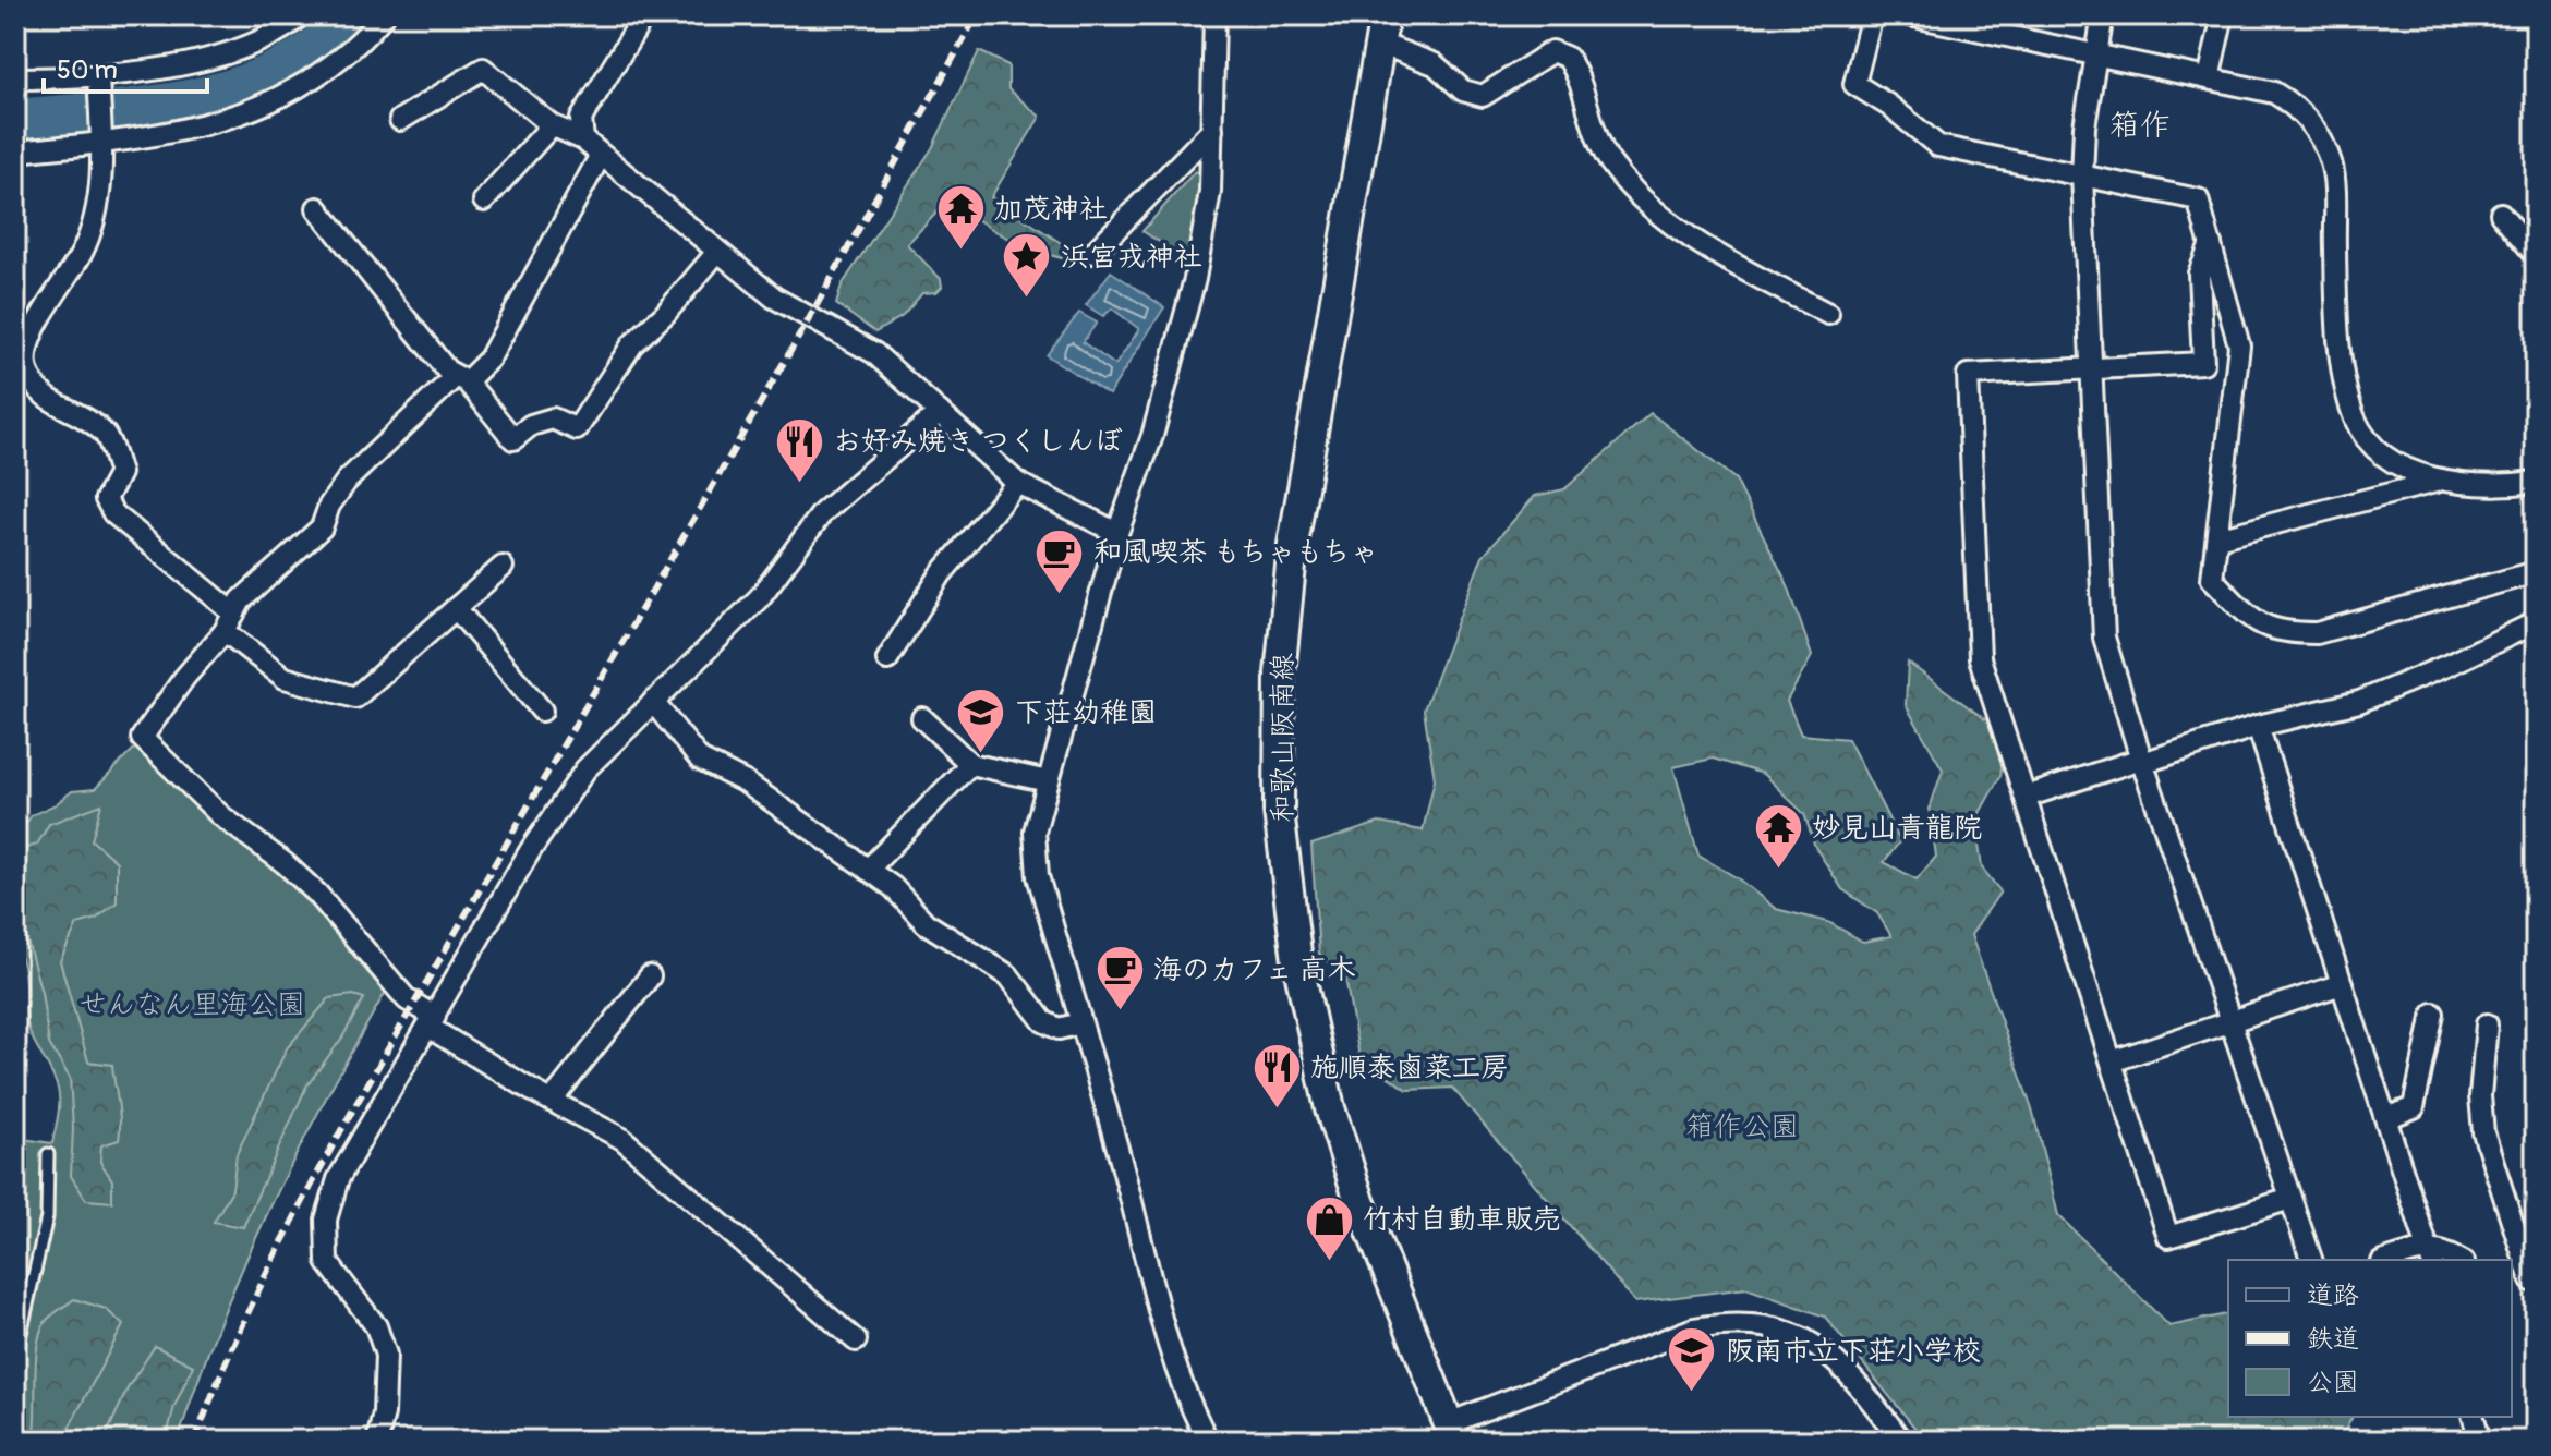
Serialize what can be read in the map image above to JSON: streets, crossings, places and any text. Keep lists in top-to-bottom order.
{
  "streets": {
    "main road": ["和歌山阪南線"]
  },
  "districts": ["箱作"],
  "parks": ["せんなん里海公園", "箱作公園"],
  "places": {
    "temple": ["加茂神社", "妙見山青龍院"],
    "place": ["浜宮戎神社"],
    "restaurant": ["お好み焼き つくしんぼ", "施順泰鹵菜工房"],
    "cafe": ["和風喫茶 もちゃもちゃ", "海のカフェ 高木"],
    "school or university": ["下荘幼稚園", "阪南市立下荘小学校"],
    "shop": ["竹村自動車販売"]
  },
  "legend": ["道路", "鉄道", "公園"],
  "scale_bar": "50 m"
}
